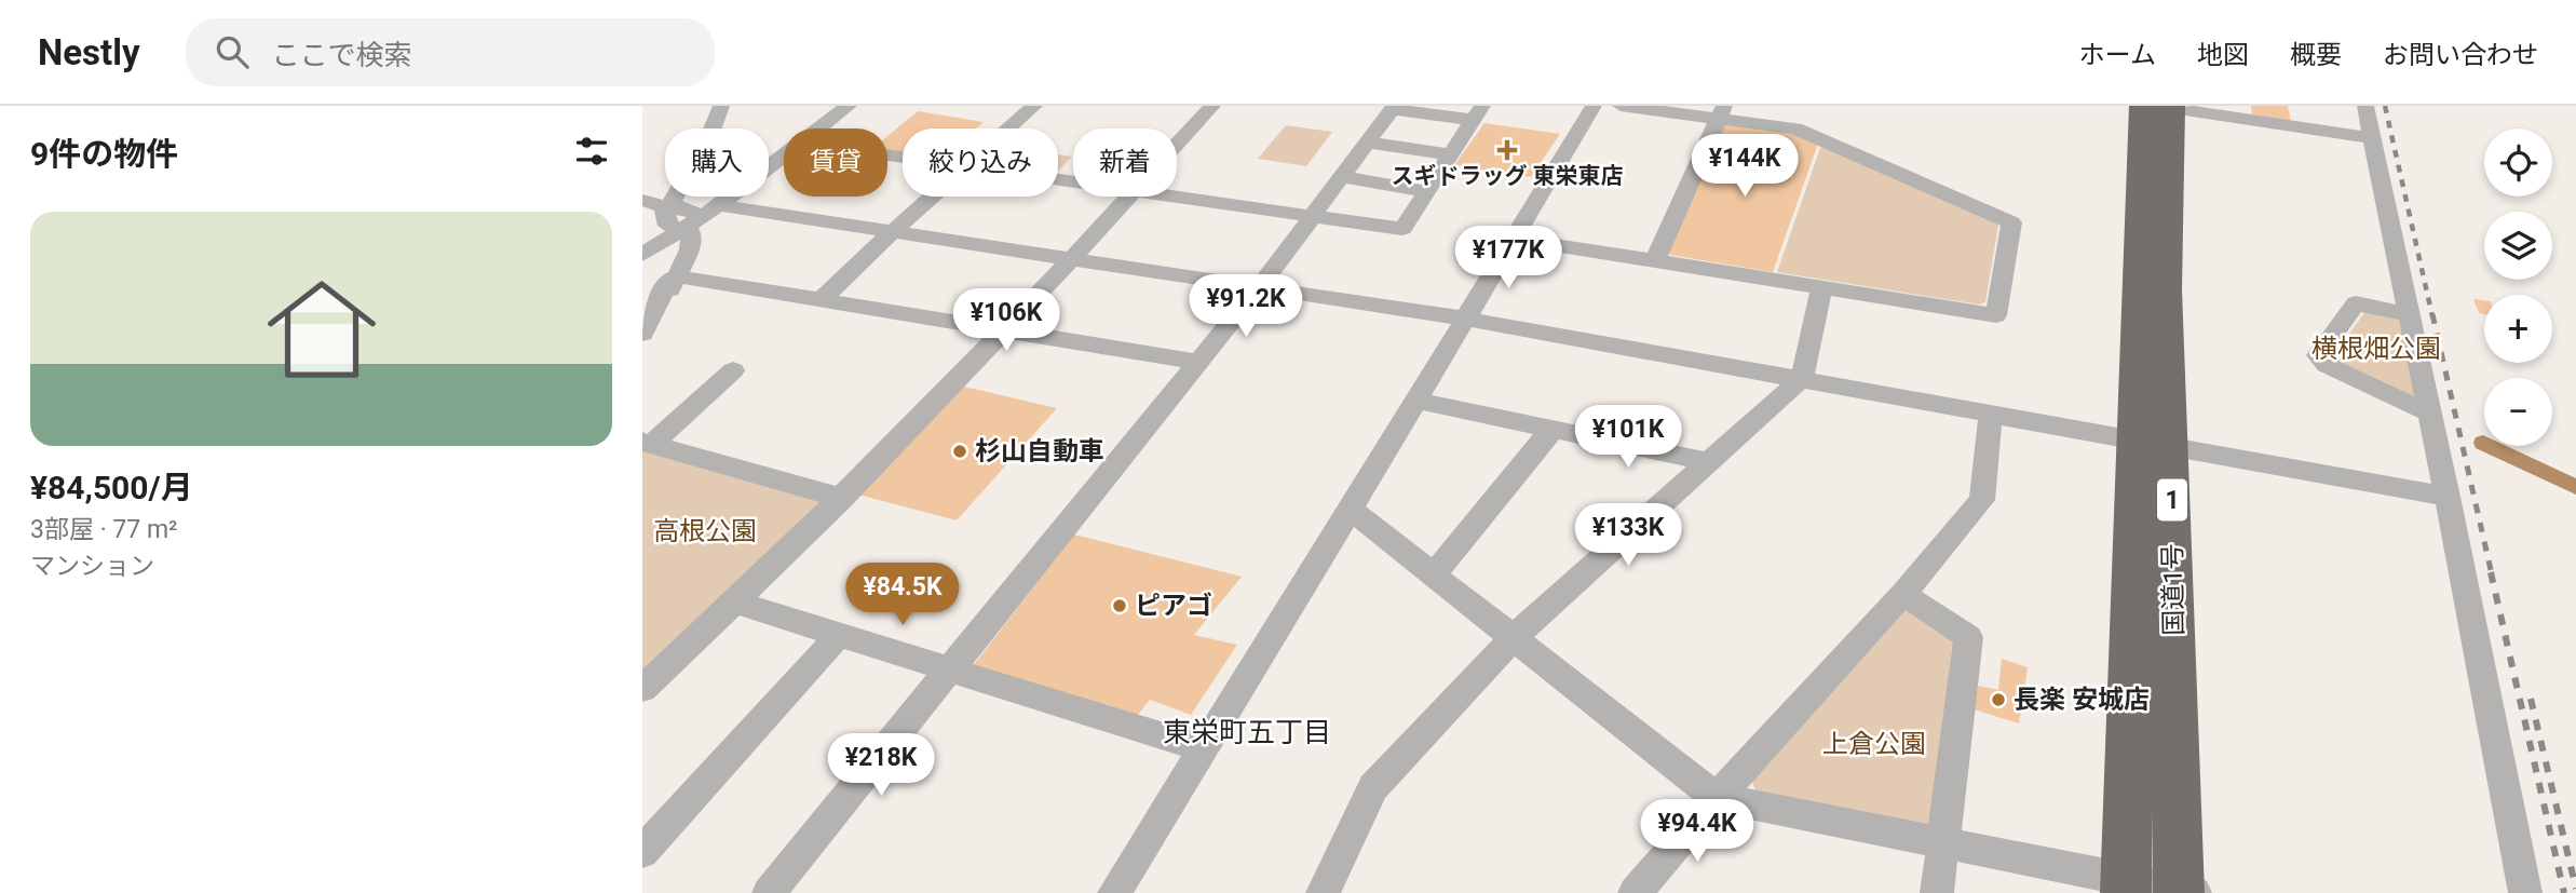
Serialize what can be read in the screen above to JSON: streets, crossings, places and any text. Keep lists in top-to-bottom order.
{
  "streets": {
    "highway": ["1", "国道1号"]
  },
  "districts": ["東栄町五丁目"],
  "parks": ["横根畑公園", "高根公園", "上倉公園"],
  "places": {
    "health": ["スギドラッグ 東栄東店"],
    "other": ["杉山自動車", "ピアゴ", "長楽 安城店"]
  },
  "page": {
    "header": "Nestly",
    "search": "ここで検索",
    "nav": [
      "ホーム",
      "地図",
      "概要",
      "お問い合わせ"
    ],
    "heading": "9件の物件",
    "map_buttons": ["+", "−"],
    "chip": [
      "購入",
      "賃貸",
      "絞り込み",
      "新着"
    ],
    "price": [
      "¥144K",
      "¥177K",
      "¥91.2K",
      "¥106K",
      "¥101K",
      "¥133K",
      "¥84.5K",
      "¥218K",
      "¥94.4K"
    ],
    "list": [
      {
        "name": "¥84,500/月",
        "note": "3部屋 · 77 m² · マンション"
      }
    ]
  }
}
